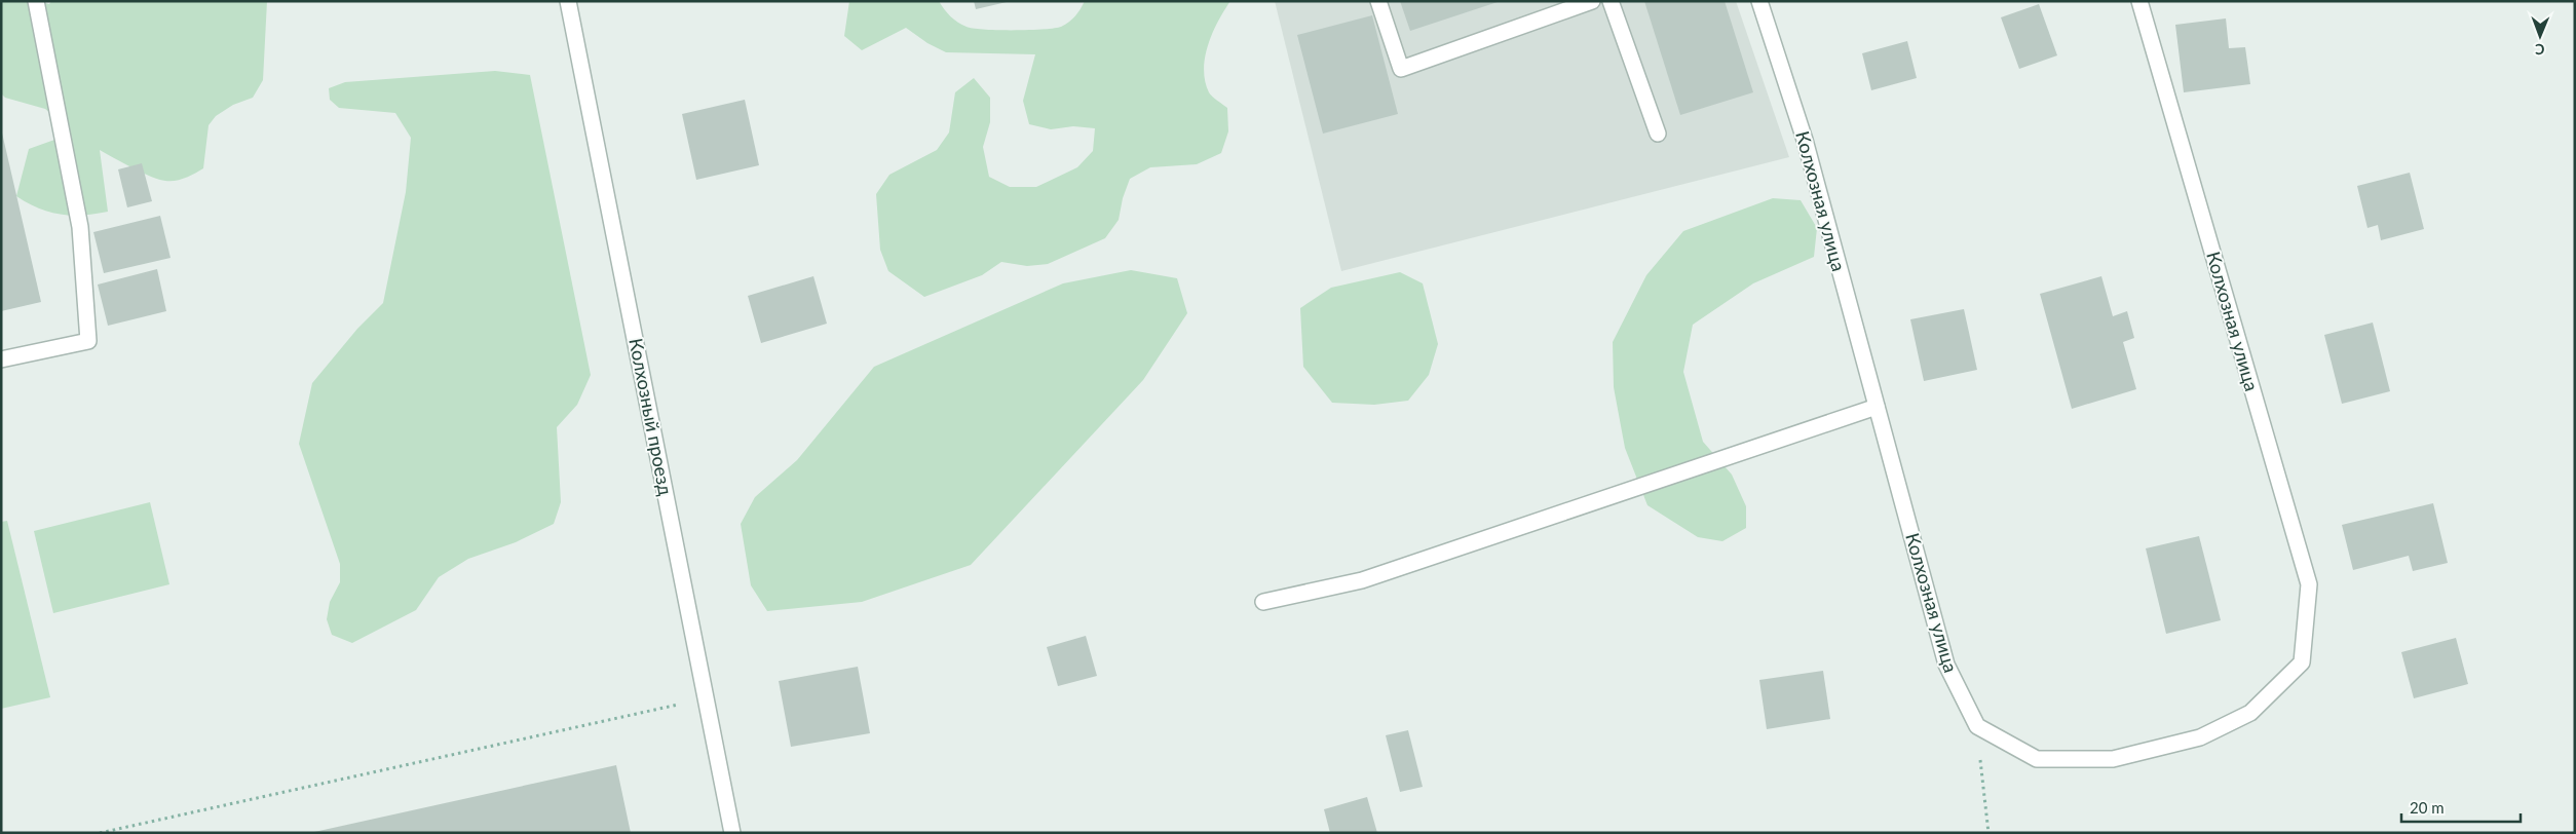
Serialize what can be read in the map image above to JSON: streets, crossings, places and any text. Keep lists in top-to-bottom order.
{
  "streets": {
    "street": ["Колхозная улица", "Колхозный проезд"]
  },
  "scale_bar": "20 m",
  "north": "bottom"
}
